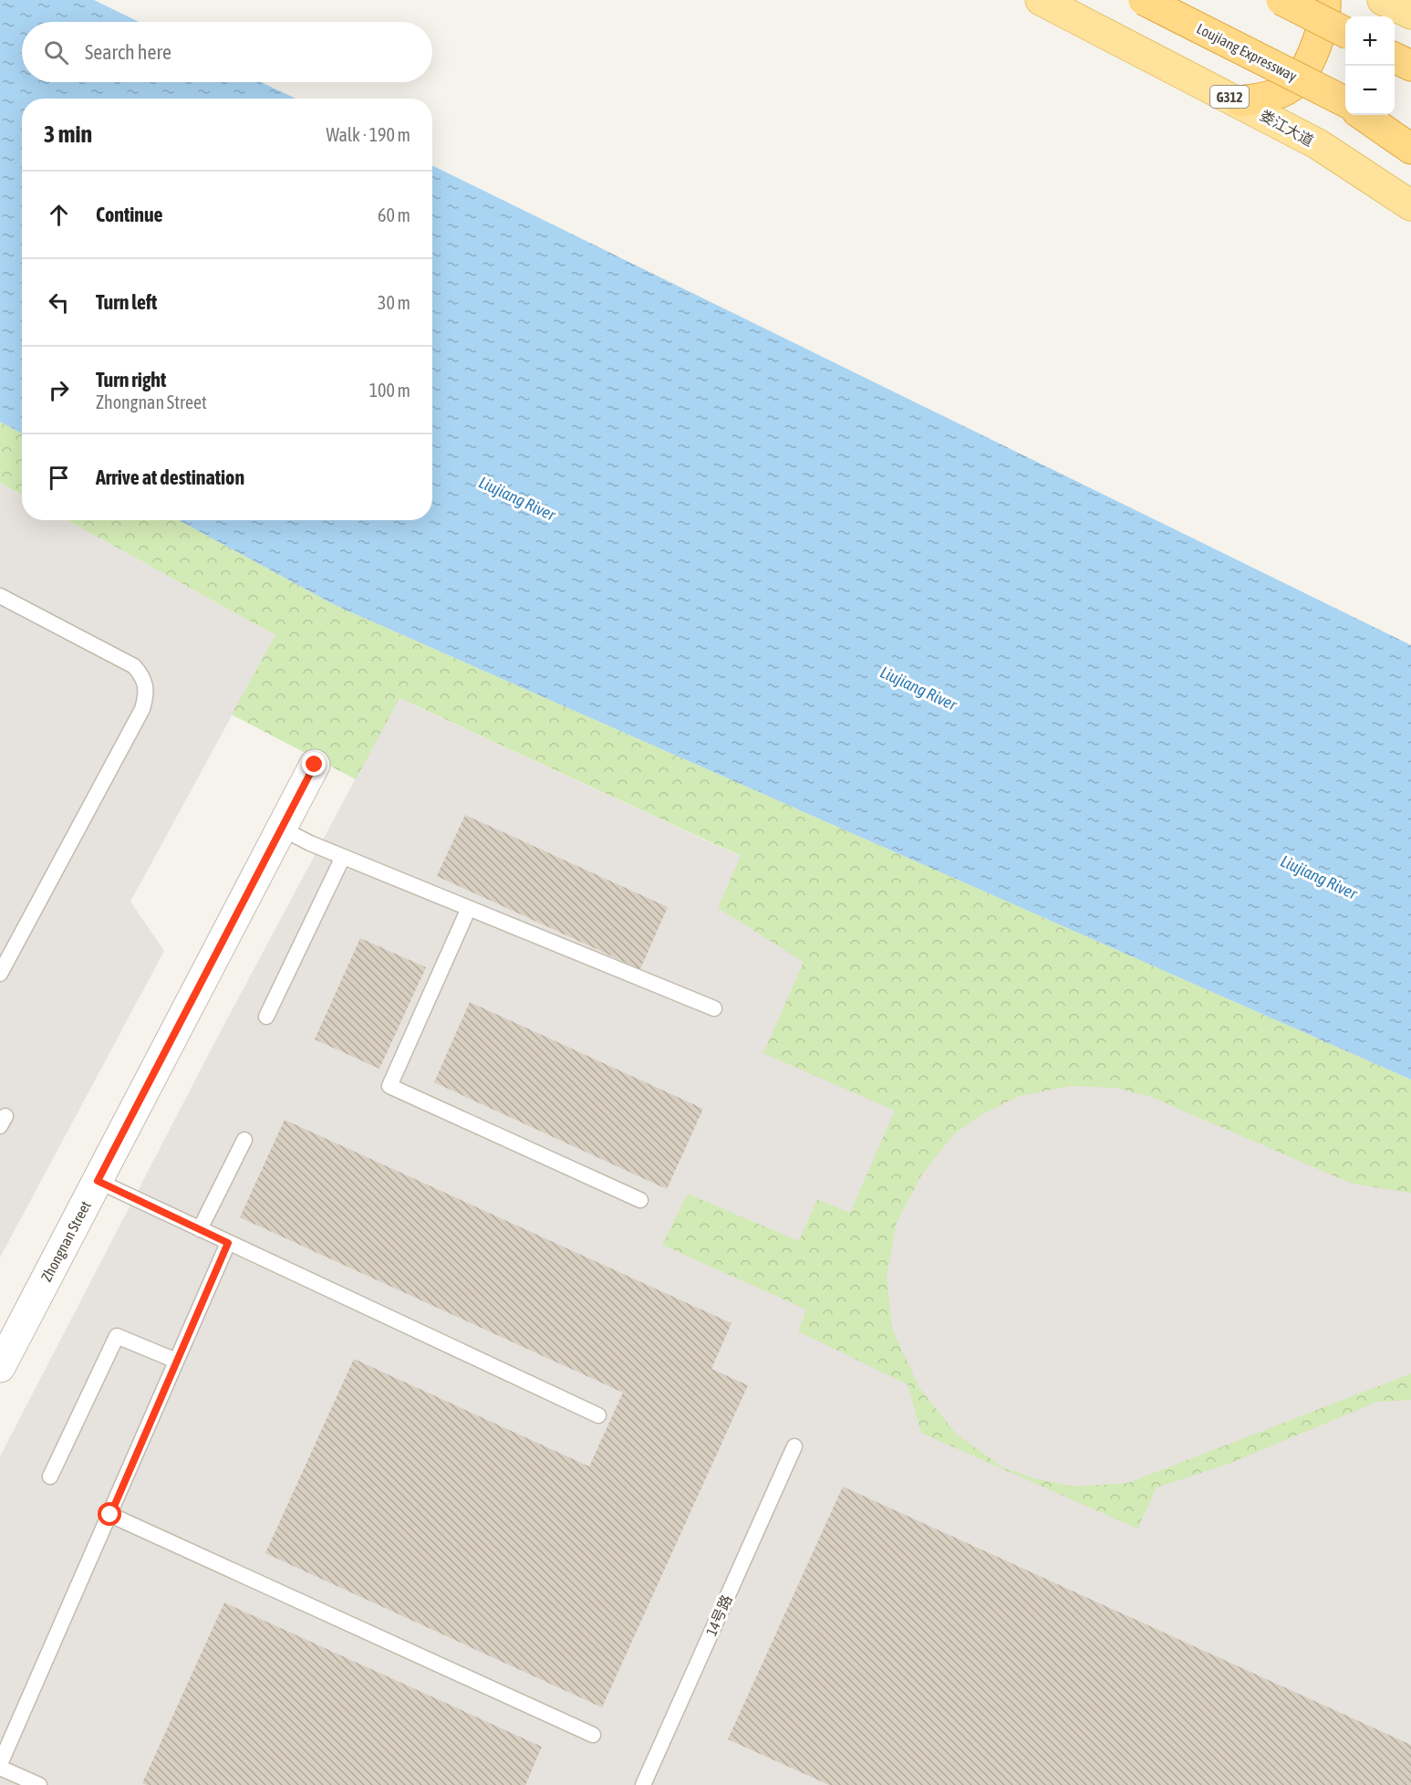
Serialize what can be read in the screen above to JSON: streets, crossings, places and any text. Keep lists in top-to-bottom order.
{
  "streets": {
    "highway": ["Loujiang Expressway"],
    "main road": ["G312", "娄江大道"],
    "street": ["Zhongnan Street"],
    "lane": ["14号路"]
  },
  "water": ["Liujiang River"],
  "page": {
    "map_buttons": ["+", "−"],
    "search": "Search here",
    "heading": ["3 min", "Walk · 190 m"],
    "list": [
      ["Continue", "60 m"],
      ["Turn left", "30 m"],
      ["Turn right", "Zhongnan Street", "100 m"],
      "Arrive at destination"
    ]
  }
}
